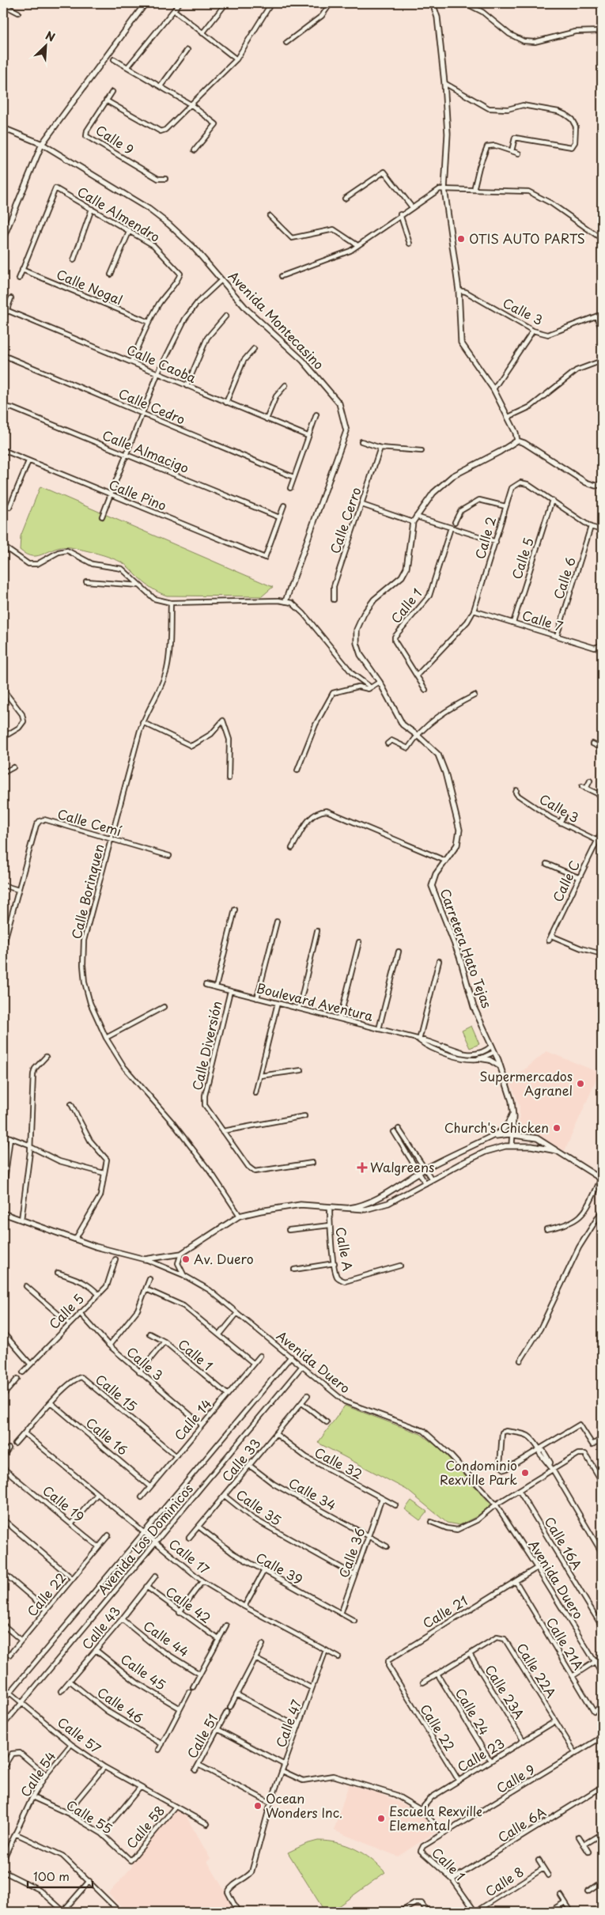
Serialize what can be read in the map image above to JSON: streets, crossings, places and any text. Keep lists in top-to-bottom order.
{
  "streets": {
    "street": [
      "Calle 9",
      "Calle Almendro",
      "Calle Nogal",
      "Calle 3",
      "Avenida Montecasino",
      "Calle Caoba",
      "Calle Cedro",
      "Calle Almacigo",
      "Calle Pino",
      "Calle Cerro",
      "Calle 2",
      "Calle 5",
      "Calle 6",
      "Calle 1",
      "Calle 7",
      "Calle Cemí",
      "Calle C",
      "Calle Borinquen",
      "Carretera Hato Tejas",
      "Boulevard Aventura",
      "Calle Diversión",
      "Calle A",
      "Avenida Duero",
      "Calle 15",
      "Calle 14",
      "Calle 16",
      "Calle 33",
      "Calle 32",
      "Calle 34",
      "Calle 19",
      "Calle 35",
      "Avenida Los Dominicos",
      "Calle 16A",
      "Calle 36",
      "Calle 17",
      "Calle 39",
      "Calle 22",
      "Calle 42",
      "Calle 21",
      "Calle 43",
      "Calle 44",
      "Calle 21A",
      "Calle 22A",
      "Calle 45",
      "Calle 23A",
      "Calle 46",
      "Calle 24",
      "Calle 47",
      "Calle 57",
      "Calle 51",
      "Calle 23",
      "Calle 54",
      "Calle 55",
      "Calle 6A",
      "Calle 58",
      "Calle 8"
    ]
  },
  "crossings": [
    ["Calle 9", "Calle 1"],
    ["Calle 9", "Calle 22A"],
    ["Calle Almendro", "Calle Nogal"],
    ["Calle Almendro", "Calle Caoba"],
    ["Calle 3", "Calle 5"],
    ["Calle 3", "Calle C"],
    ["Calle 3", "Calle 14"],
    ["Calle Almacigo", "Calle Pino"],
    ["Calle 2", "Calle 5"],
    ["Calle 2", "Calle 6"],
    ["Calle 2", "Calle 1"],
    ["Calle 2", "Calle 7"],
    ["Calle 5", "Calle 7"],
    ["Calle 6", "Calle 7"],
    ["Calle 1", "Calle 14"],
    ["Calle 1", "Calle 6A"],
    ["Calle 1", "Calle 8"],
    ["Calle Cemí", "Calle Borinquen"],
    ["Carretera Hato Tejas", "Boulevard Aventura"],
    ["Boulevard Aventura", "Calle Diversión"],
    ["Avenida Duero", "Avenida Los Dominicos"],
    ["Avenida Duero", "Calle 21"],
    ["Calle 15", "Calle 14"],
    ["Calle 15", "Calle 16"],
    ["Calle 15", "Calle 17"],
    ["Calle 14", "Calle 16"],
    ["Calle 33", "Calle 32"],
    ["Calle 33", "Calle 34"],
    ["Calle 33", "Calle 35"],
    ["Calle 33", "Calle 39"],
    ["Calle 32", "Calle 36"],
    ["Calle 34", "Calle 36"],
    ["Calle 19", "Calle 22"],
    ["Calle 35", "Calle 36"],
    ["Avenida Los Dominicos", "Calle 17"],
    ["Avenida Los Dominicos", "Calle 57"],
    ["Calle 36", "Calle 39"],
    ["Calle 17", "Calle 47"],
    ["Calle 22", "Calle 21"],
    ["Calle 22", "Calle 23"],
    ["Calle 42", "Calle 43"],
    ["Calle 21", "Calle 21A"],
    ["Calle 43", "Calle 44"],
    ["Calle 43", "Calle 45"],
    ["Calle 43", "Calle 46"],
    ["Calle 22A", "Calle 23A"],
    ["Calle 22A", "Calle 24"],
    ["Calle 22A", "Calle 23"],
    ["Calle 23A", "Calle 23"],
    ["Calle 24", "Calle 23"],
    ["Calle 57", "Calle 54"],
    ["Calle 57", "Calle 58"],
    ["Calle 54", "Calle 55"],
    ["Calle 55", "Calle 58"]
  ],
  "places": {
    "other": [
      "OTIS AUTO PARTS",
      "Supermercados Agranel",
      "Church's Chicken",
      "Av. Duero",
      "Condominio Rexville Park",
      "Ocean Wonders Inc.",
      "Escuela Rexville Elemental"
    ],
    "health": ["Walgreens"]
  },
  "scale_bar": "100 m",
  "north": "top right"
}
